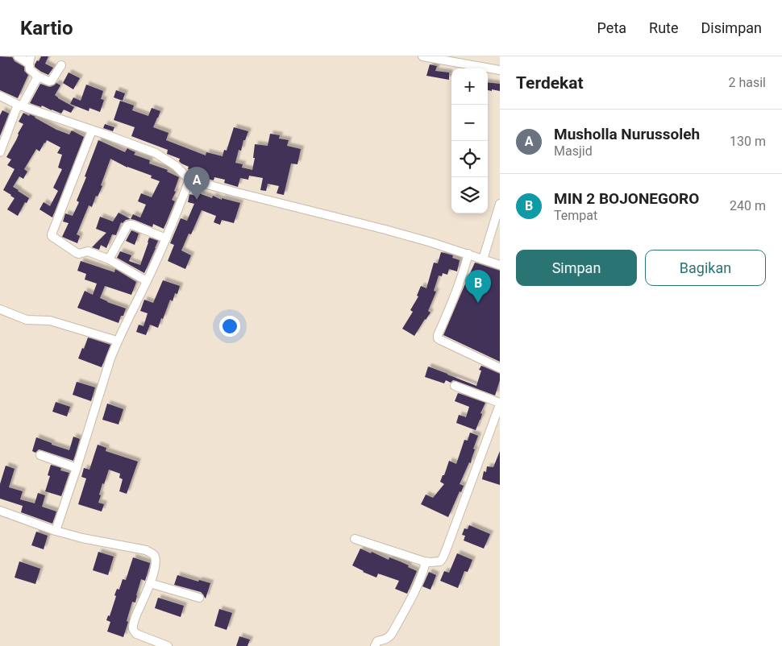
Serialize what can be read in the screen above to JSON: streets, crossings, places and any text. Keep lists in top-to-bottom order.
{
  "page": {
    "header": "Kartio",
    "nav": ["Peta", "Rute", "Disimpan"],
    "heading": ["Terdekat", "2 hasil"],
    "map_buttons": ["+", "−"],
    "list": [
      {
        "mark": "A",
        "name": "Musholla Nurussoleh",
        "note": "Masjid",
        "value": "130 m"
      },
      {
        "mark": "B",
        "name": "MIN 2 BOJONEGORO",
        "note": "Tempat",
        "value": "240 m"
      }
    ],
    "pins": ["A", "B"],
    "buttons": ["Simpan", "Bagikan"]
  }
}
